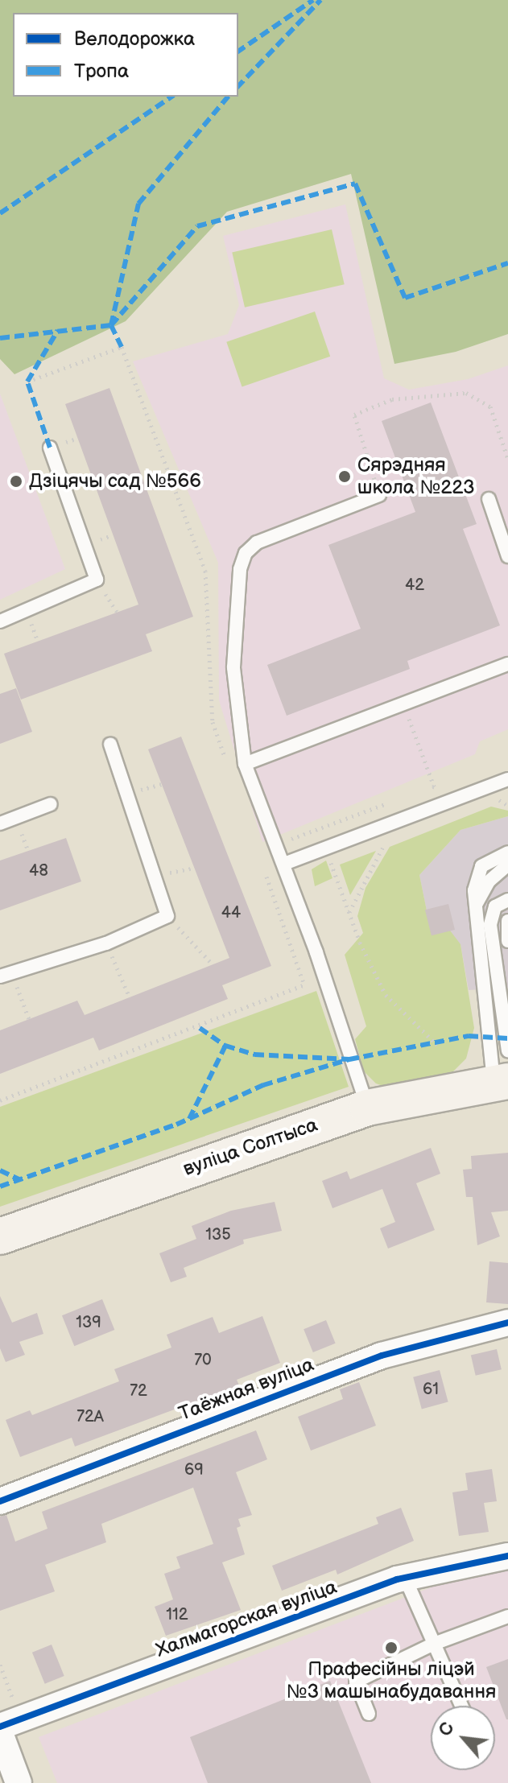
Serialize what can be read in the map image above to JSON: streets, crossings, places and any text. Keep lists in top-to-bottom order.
{
  "streets": {
    "main road": ["вуліца Солтыса"],
    "street": ["Таёжная вуліца", "Халмагорская вуліца"]
  },
  "places": ["Сярэдняя школа №223", "Дзіцячы сад №566", "Прафесійны ліцэй №3 машынабудавання"],
  "house_numbers": [
    "42",
    "48",
    "44",
    "135",
    "139",
    "70",
    "61",
    "72",
    "72А",
    "69",
    "112"
  ],
  "legend": ["Велодорожка", "Тропа"],
  "north": "top left"
}
